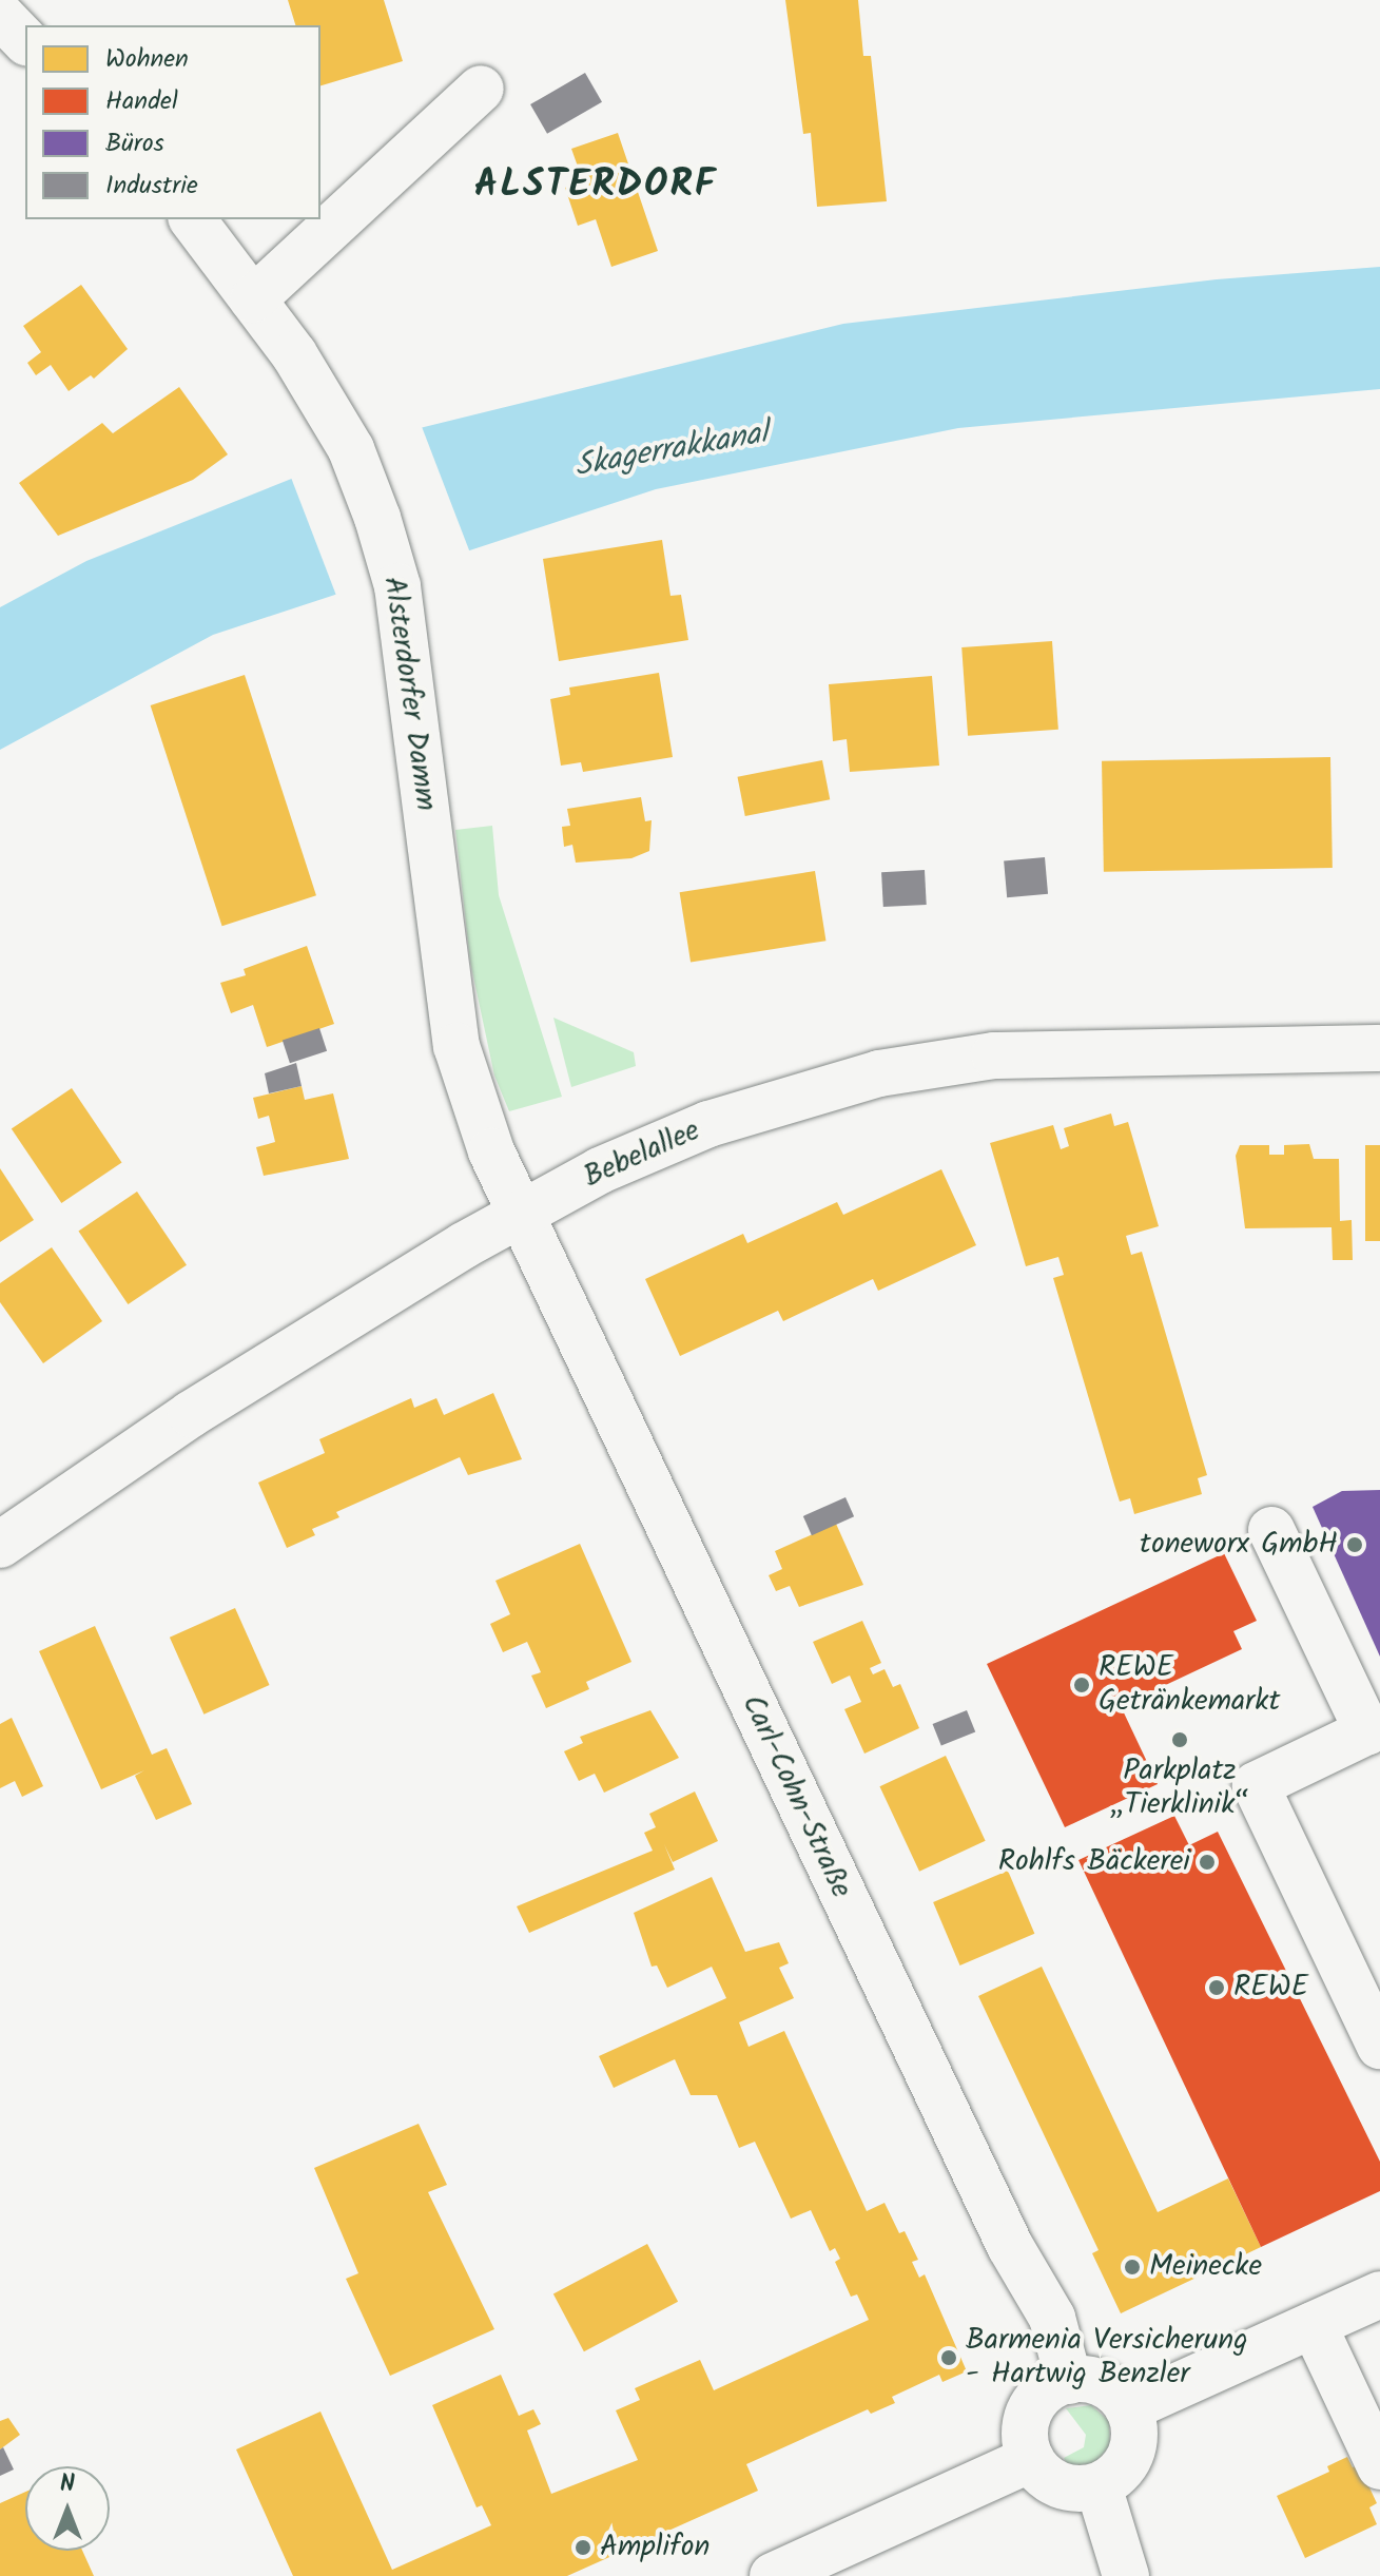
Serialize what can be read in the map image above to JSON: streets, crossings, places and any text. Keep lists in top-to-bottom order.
{
  "streets": {
    "street": ["Alsterdorfer Damm", "Bebelallee", "Carl-Cohn-Straße"]
  },
  "crossings": [
    ["Alsterdorfer Damm", "Bebelallee"],
    ["Alsterdorfer Damm", "Carl-Cohn-Straße"],
    ["Bebelallee", "Carl-Cohn-Straße"]
  ],
  "districts": ["ALSTERDORF"],
  "water": ["Skagerrakkanal"],
  "places": [
    "toneworx GmbH",
    "REWE Getränkemarkt",
    "Parkplatz „Tierklinik“",
    "Rohlfs Bäckerei",
    "REWE",
    "Meinecke",
    "Barmenia Versicherung - Hartwig Benzler",
    "Amplifon"
  ],
  "legend": [
    "Wohnen",
    "Handel",
    "Büros",
    "Industrie"
  ],
  "north": "top"
}
